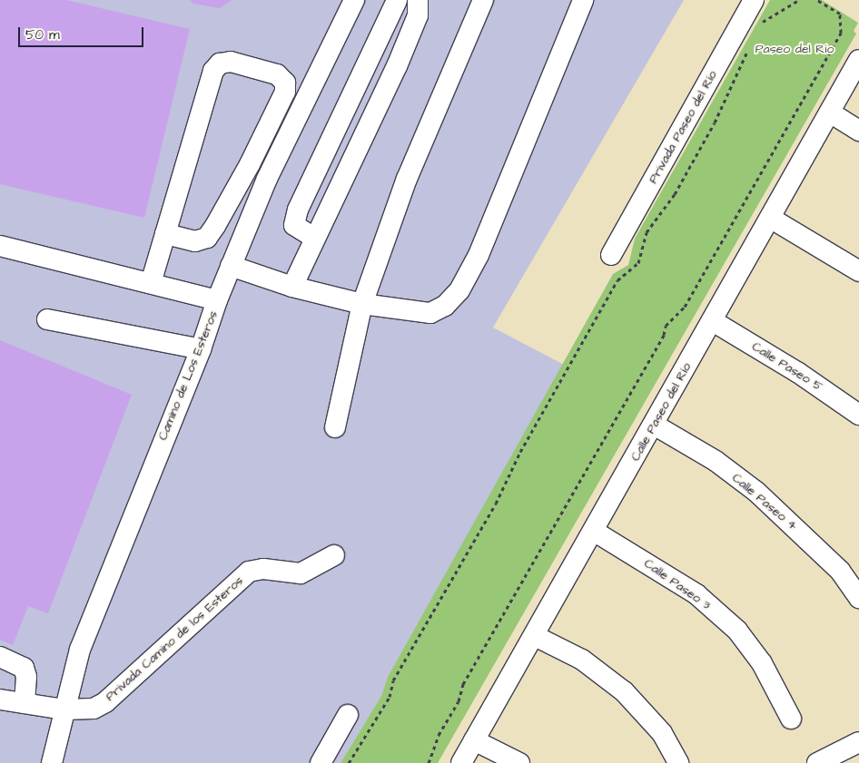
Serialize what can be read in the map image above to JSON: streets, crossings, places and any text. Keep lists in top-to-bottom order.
{
  "streets": {
    "street": [
      "Privada Paseo del Río",
      "Calle Paseo 5",
      "Camino de Los Esteros",
      "Calle Paseo del Río",
      "Calle Paseo 4",
      "Calle Paseo 3",
      "Privada Camino de los Esteros"
    ]
  },
  "crossings": [
    ["Calle Paseo 5", "Calle Paseo del Río"],
    ["Camino de Los Esteros", "Privada Camino de los Esteros"],
    ["Calle Paseo del Río", "Calle Paseo 4"],
    ["Calle Paseo del Río", "Calle Paseo 3"]
  ],
  "parks": ["Paseo del Río"],
  "scale_bar": "50 m"
}
